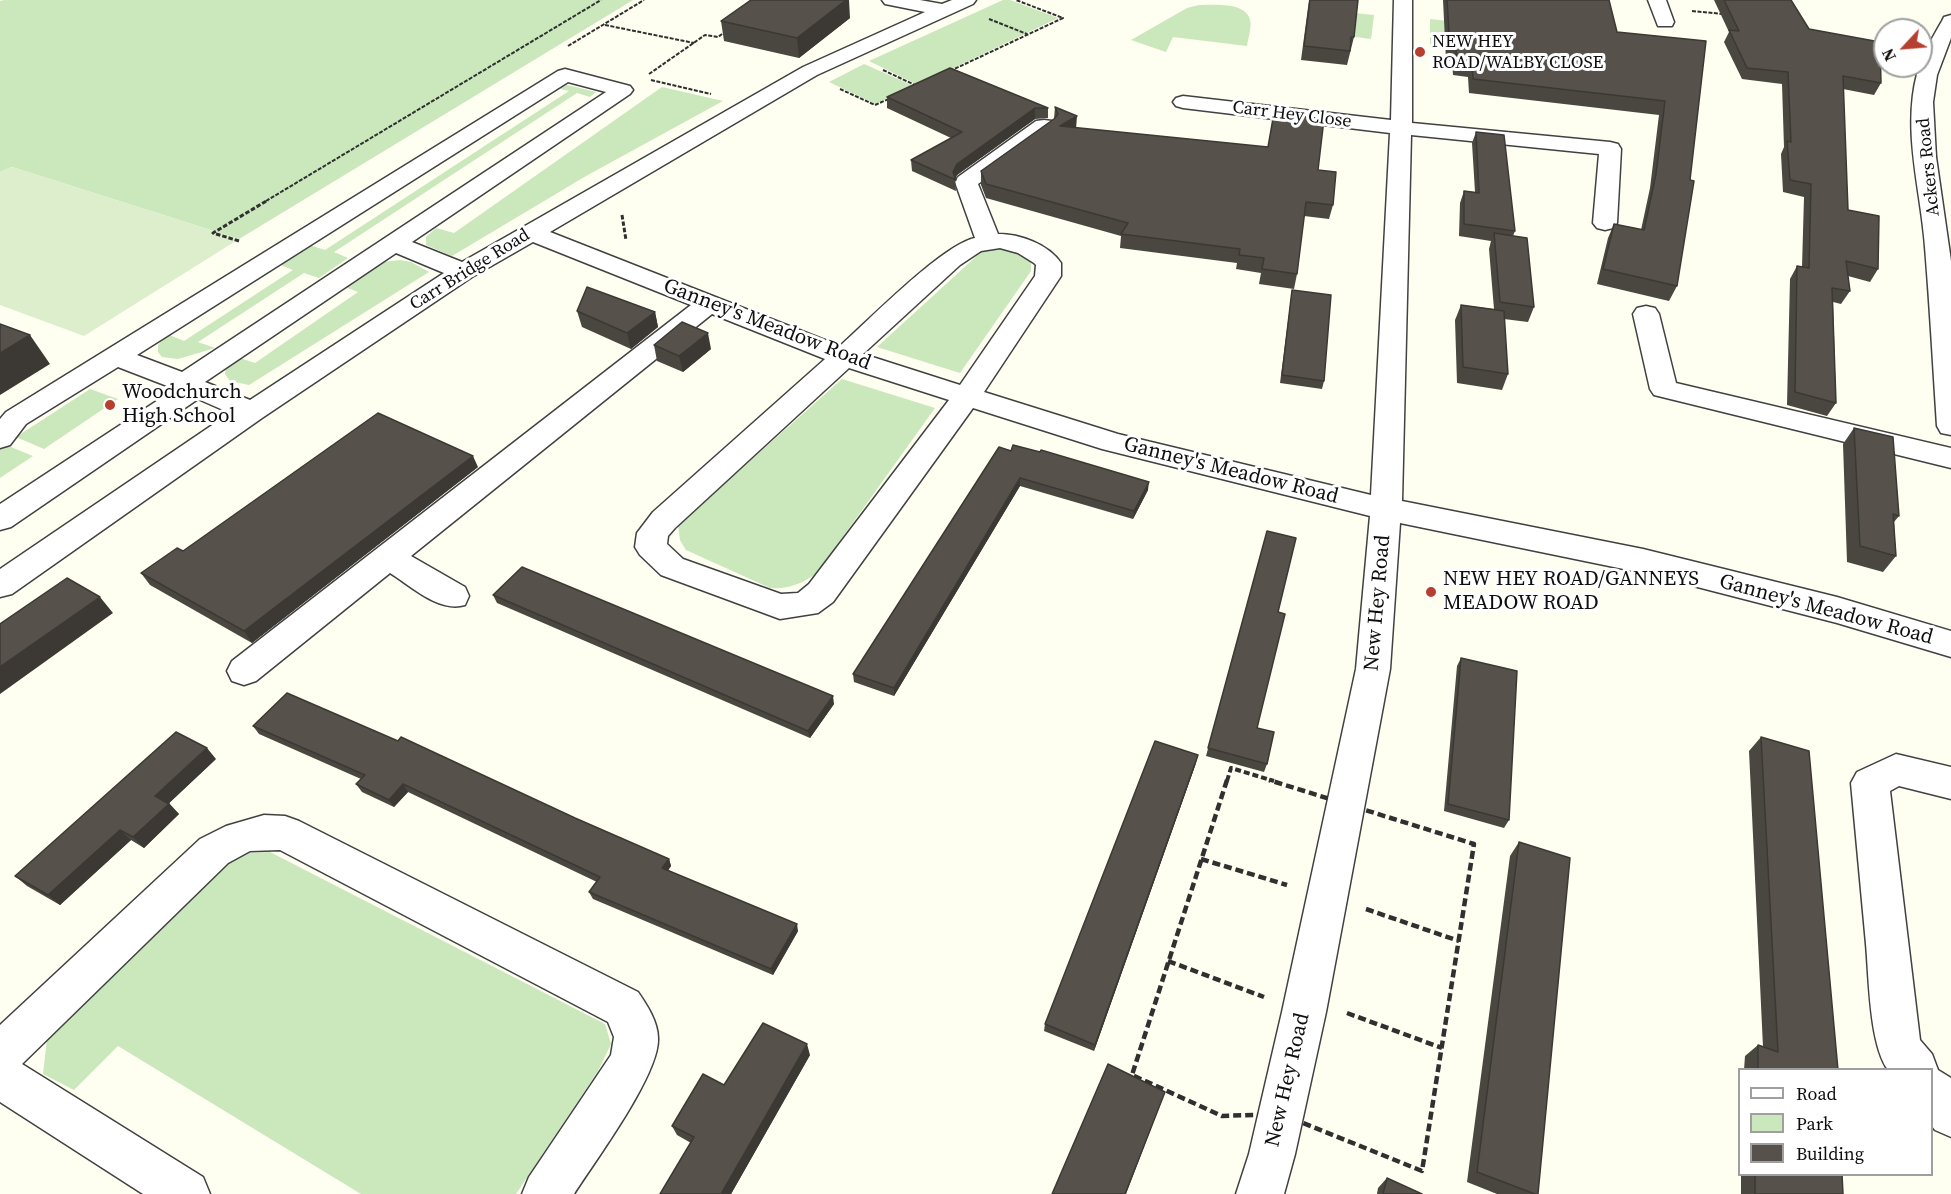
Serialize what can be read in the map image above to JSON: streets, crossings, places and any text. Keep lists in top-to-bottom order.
{
  "streets": {
    "street": [
      "Carr Hey Close",
      "Ackers Road",
      "Carr Bridge Road",
      "Ganney's Meadow Road",
      "New Hey Road"
    ]
  },
  "crossings": [
    ["Carr Hey Close", "New Hey Road"],
    ["Carr Bridge Road", "Ganney's Meadow Road"],
    ["Ganney's Meadow Road", "New Hey Road"]
  ],
  "places": ["NEW HEY ROAD/WALBY CLOSE", "Woodchurch High School", "NEW HEY ROAD/GANNEYS MEADOW ROAD"],
  "legend": ["Road", "Park", "Building"],
  "north": "bottom left"
}
